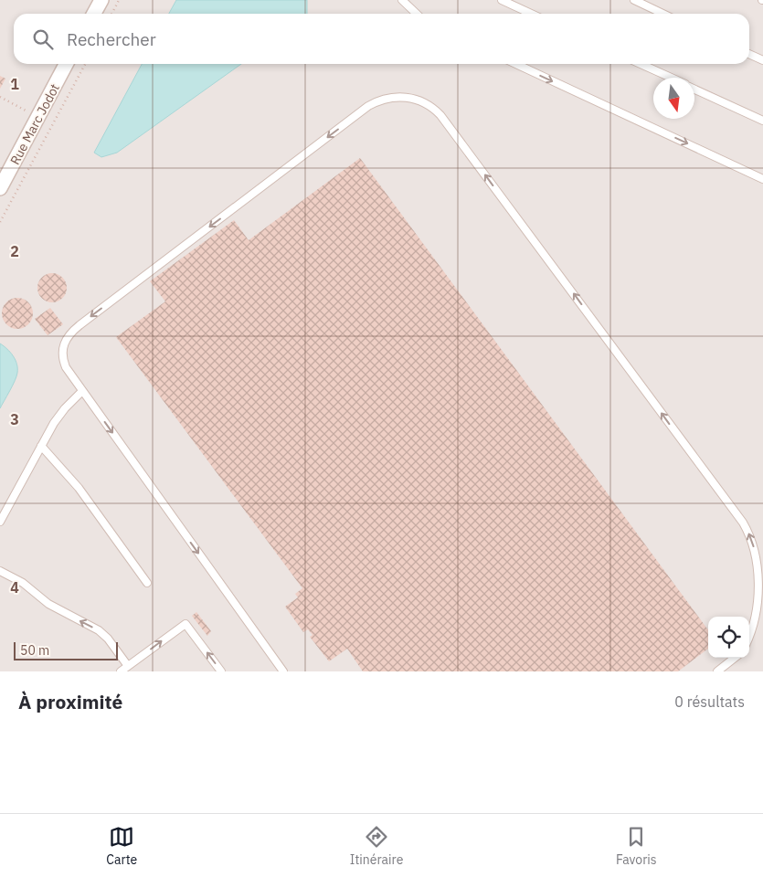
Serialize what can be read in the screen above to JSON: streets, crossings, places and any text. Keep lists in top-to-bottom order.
{
  "streets": {
    "street": ["Rue Marc Jodot"]
  },
  "scale_bar": "50 m",
  "north": "bottom",
  "page": {
    "search": "Rechercher",
    "scale": "50 m",
    "heading": ["À proximité", "0 résultats"],
    "nav": ["Carte", "Itinéraire", "Favoris"]
  },
  "grid": {
    "rows": [
      "1",
      "2",
      "3",
      "4"
    ]
  }
}
